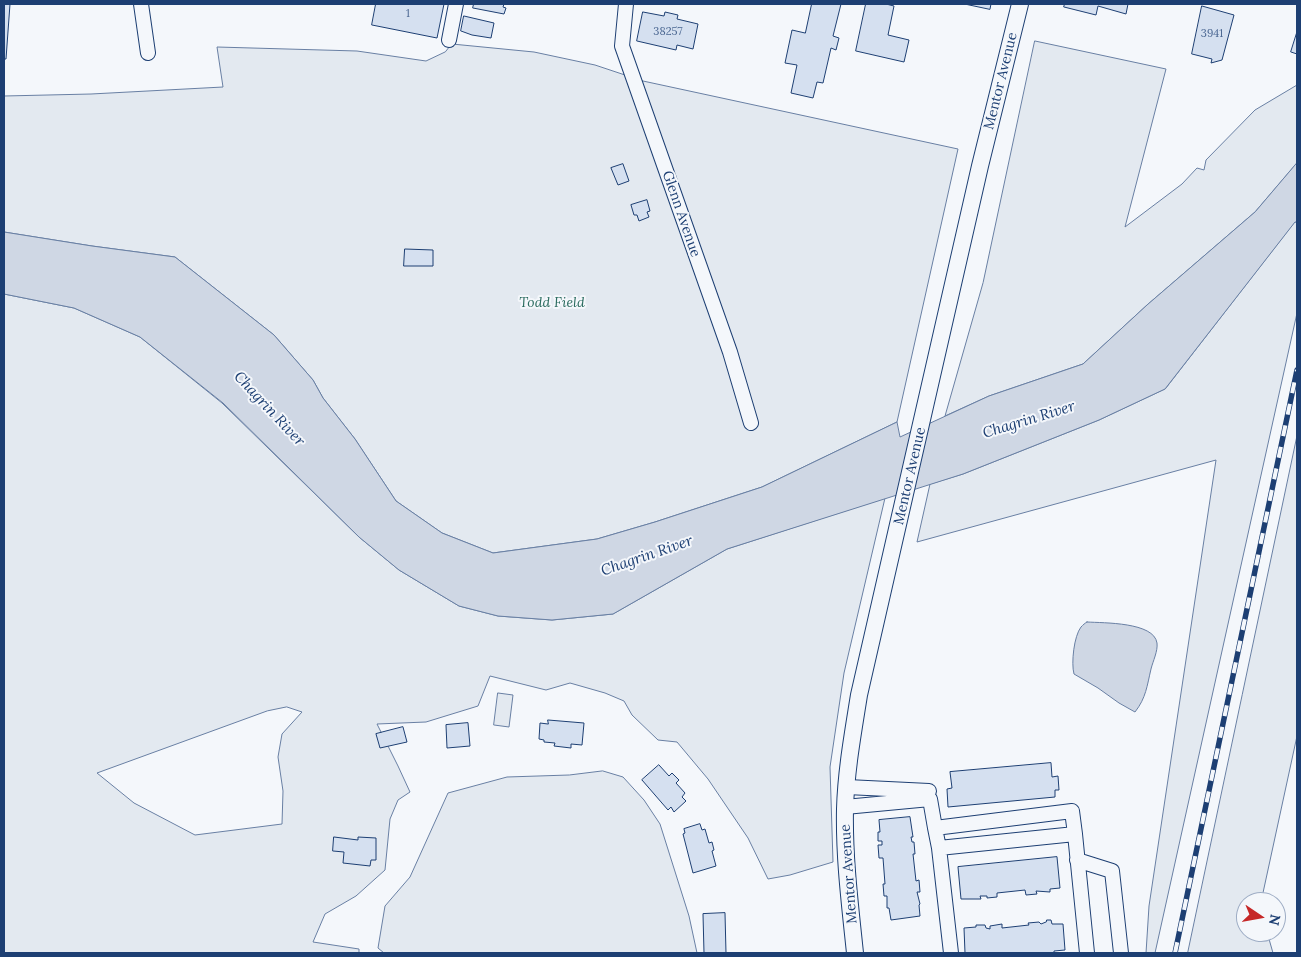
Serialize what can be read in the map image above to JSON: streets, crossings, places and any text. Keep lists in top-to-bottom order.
{
  "streets": {
    "main road": ["Mentor Avenue"],
    "street": ["Glenn Avenue"]
  },
  "water": ["Chagrin River"],
  "parks": ["Todd Field"],
  "house_numbers": ["1", "38257", "3941"],
  "north": "right"
}
